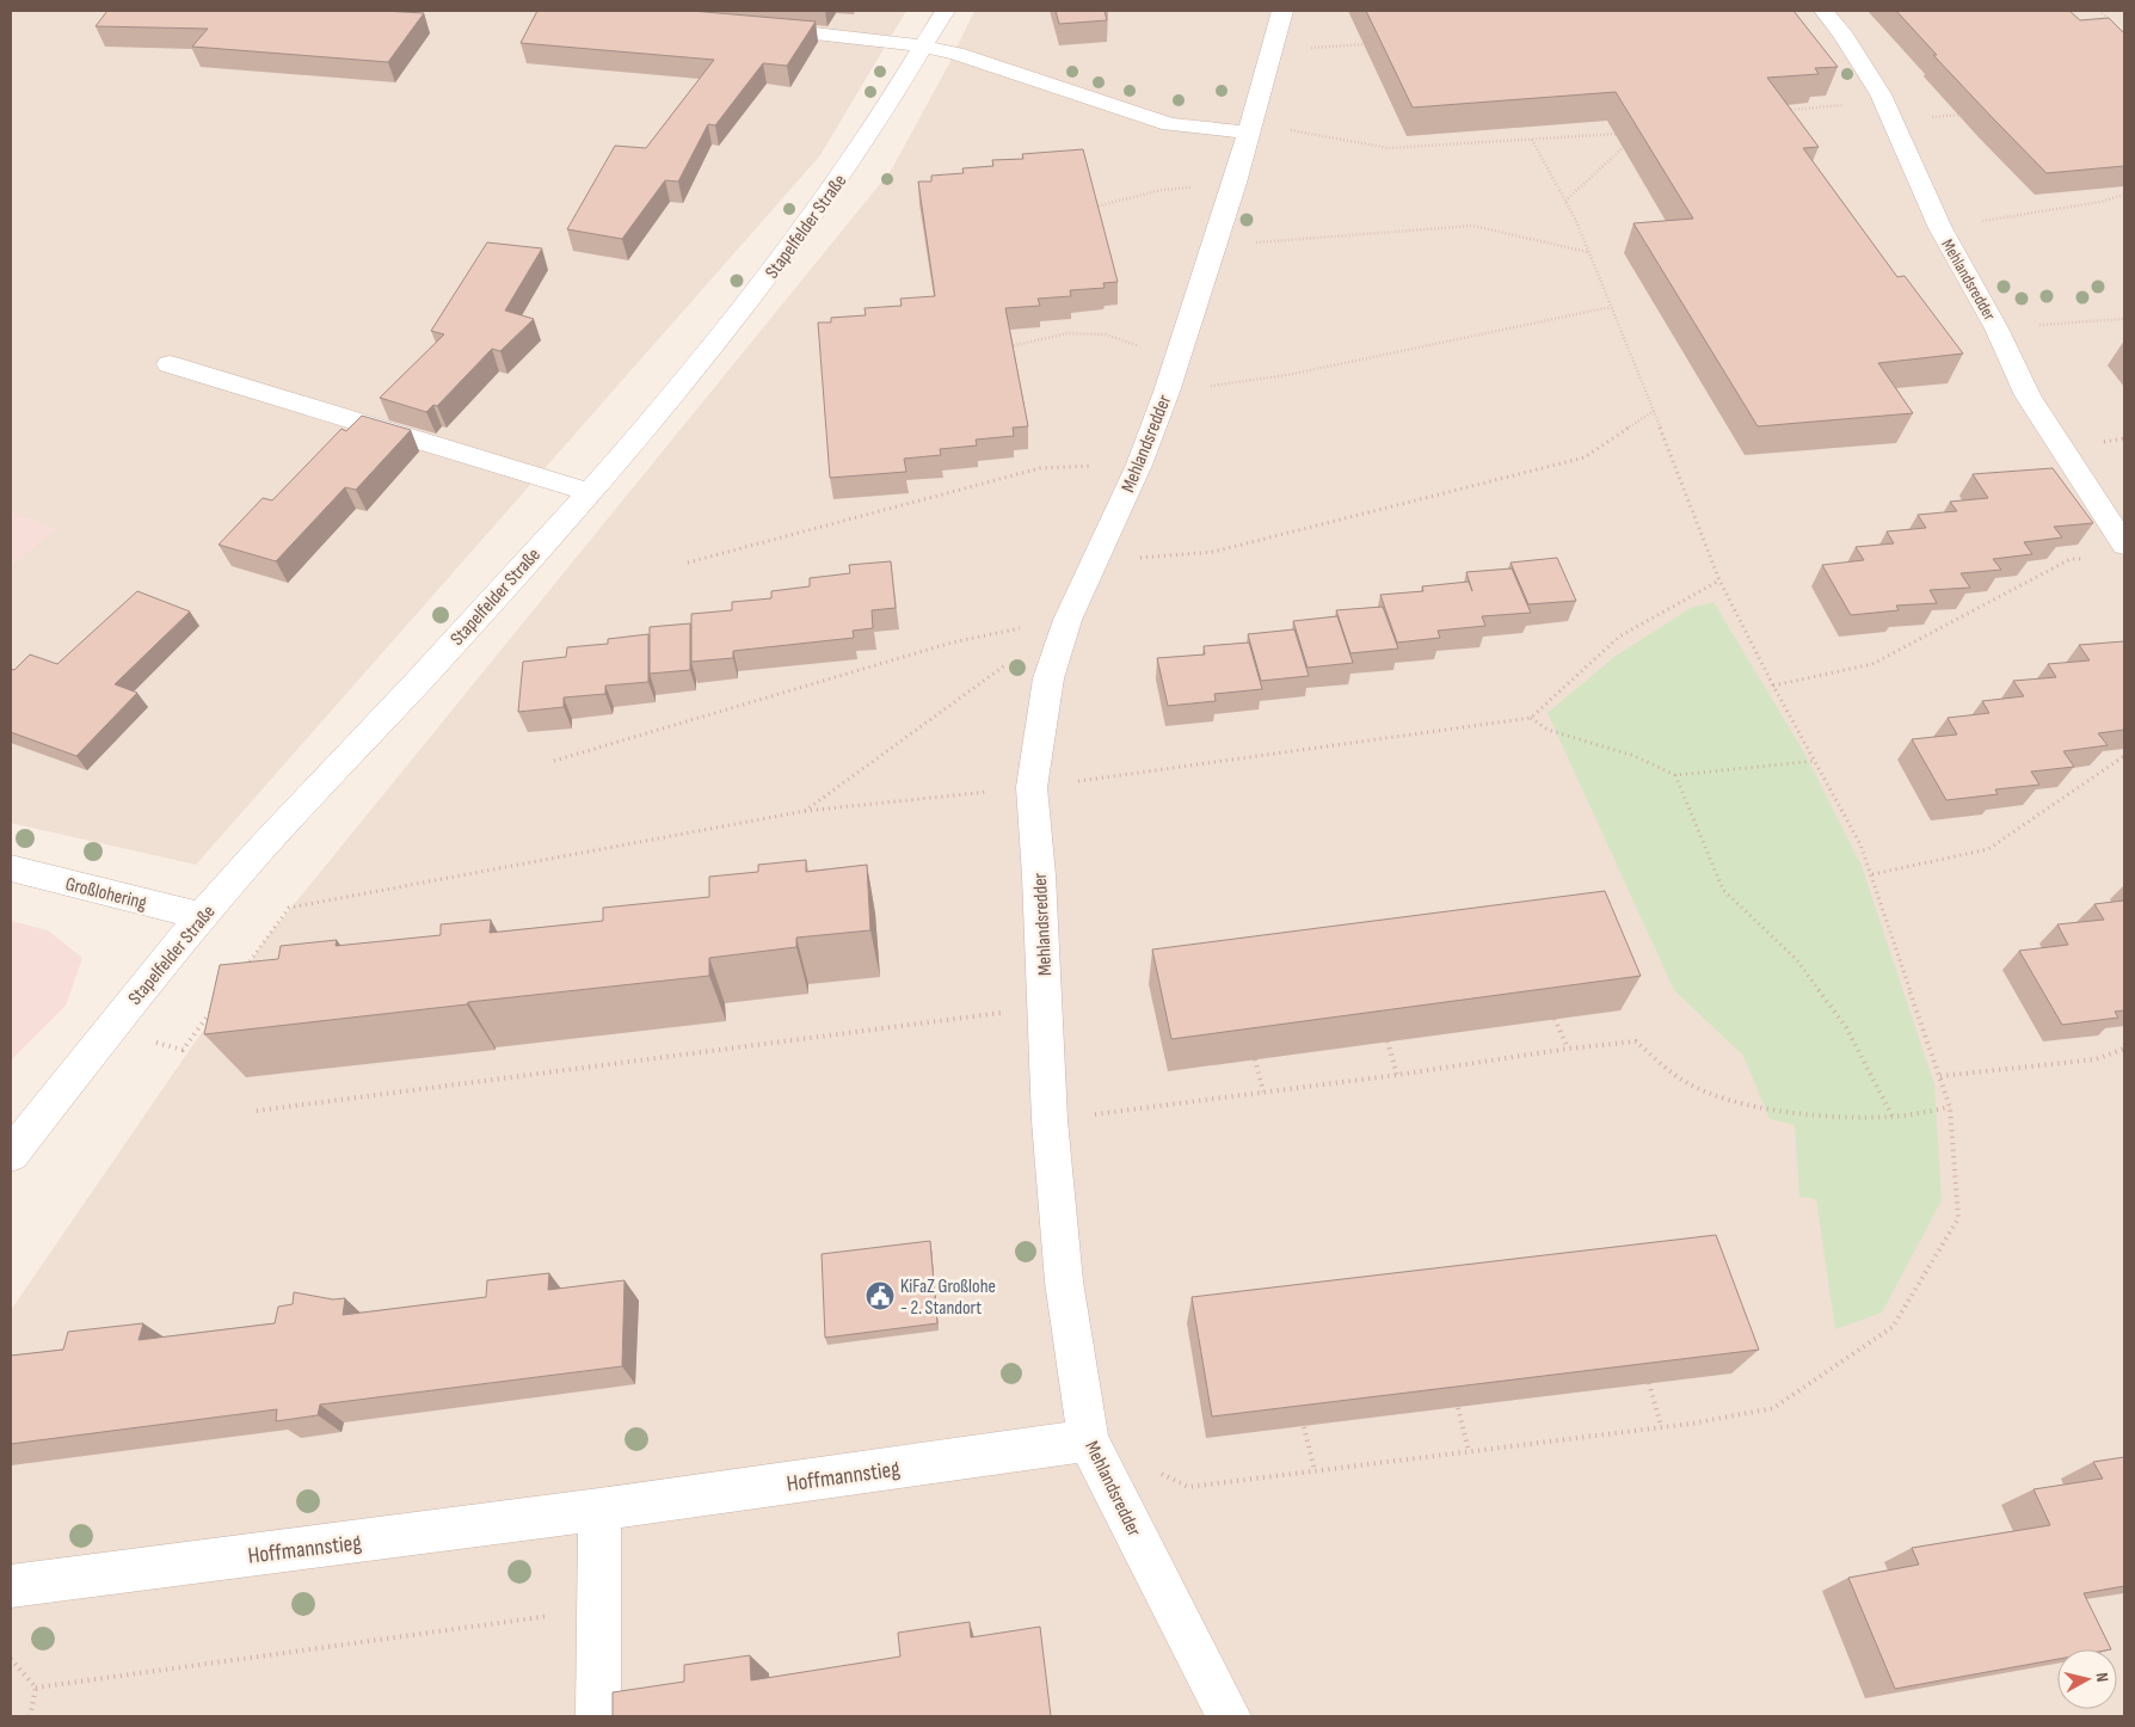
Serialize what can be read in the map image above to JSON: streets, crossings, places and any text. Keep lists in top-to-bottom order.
{
  "streets": {
    "street": [
      "Stapelfelder Straße",
      "Mehlandsredder",
      "Großlohering",
      "Hoffmannstieg"
    ]
  },
  "crossings": [
    ["Stapelfelder Straße", "Großlohering"],
    ["Mehlandsredder", "Hoffmannstieg"]
  ],
  "places": {
    "public building": ["KiFaZ Großlohe - 2. Standort"]
  },
  "north": "right"
}
